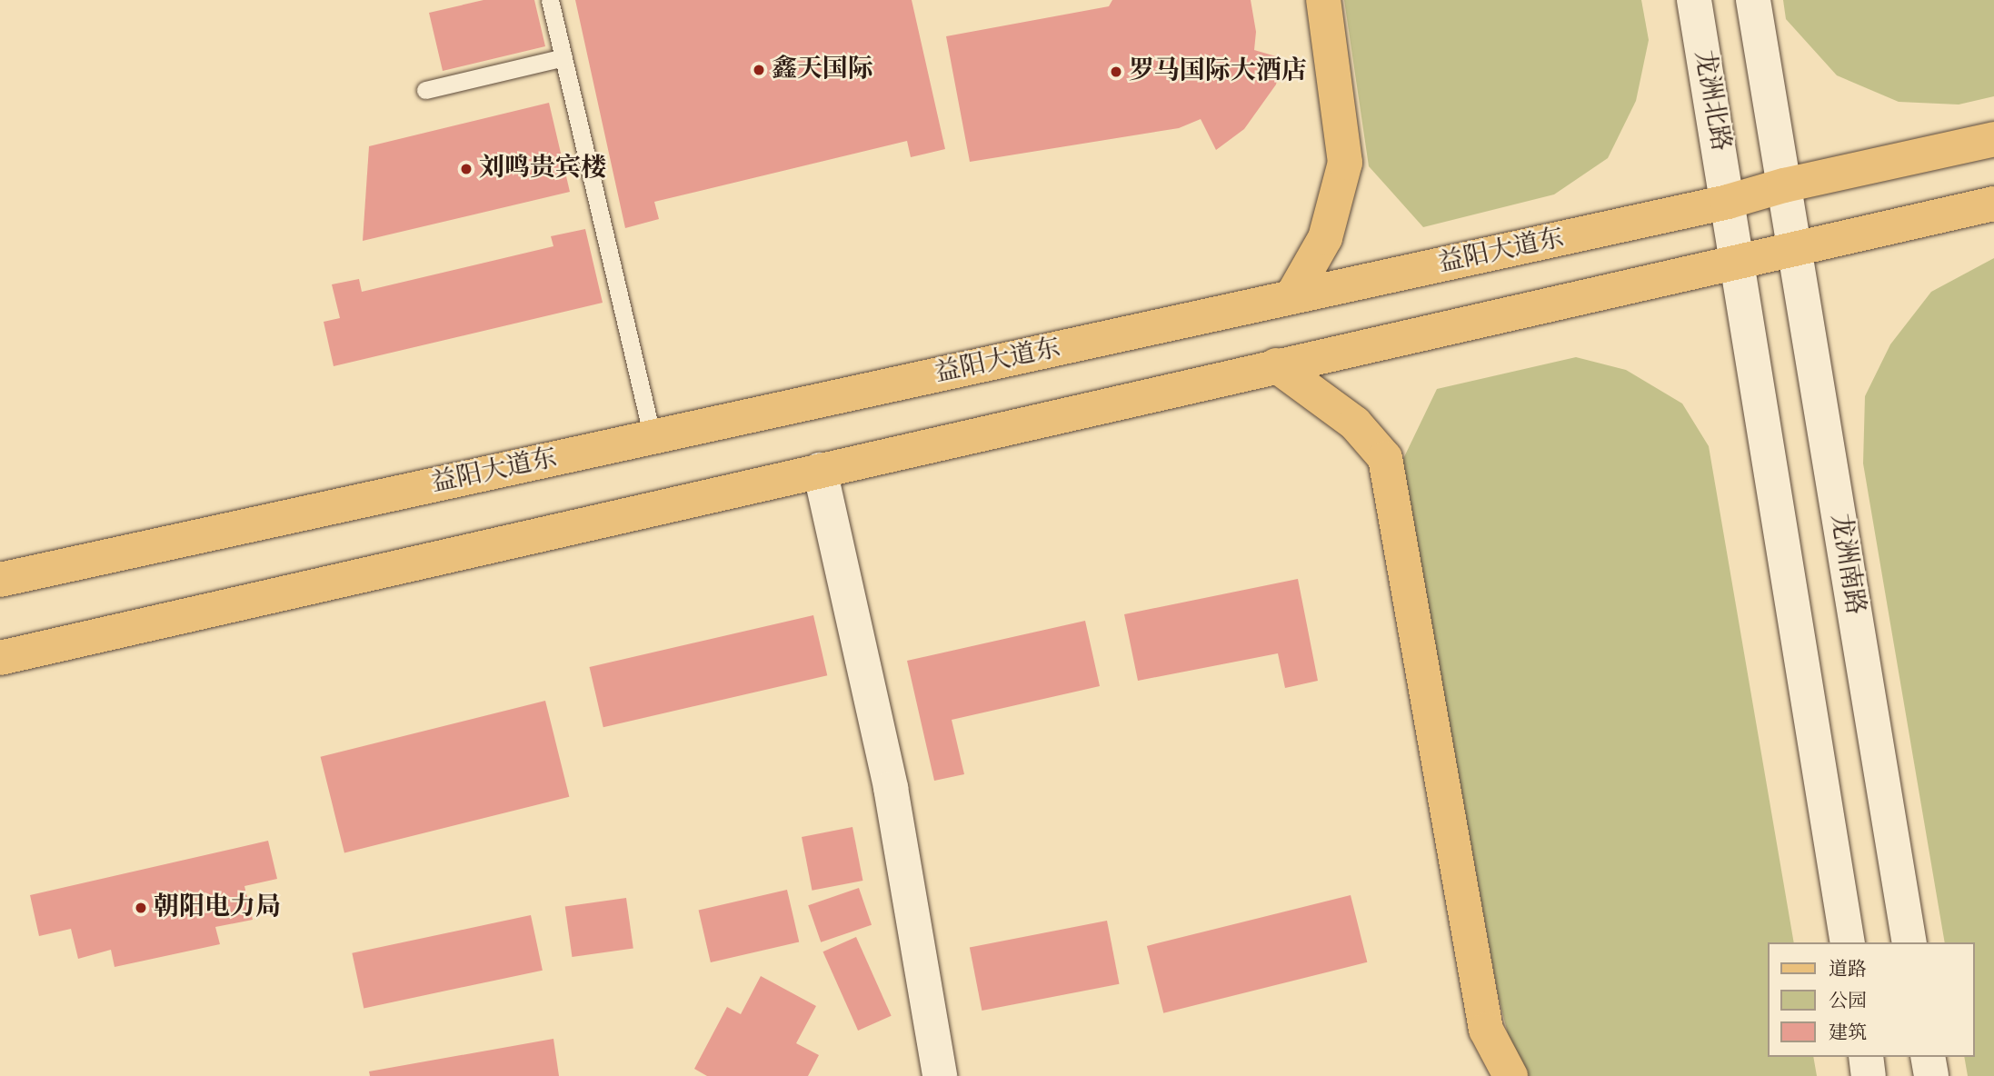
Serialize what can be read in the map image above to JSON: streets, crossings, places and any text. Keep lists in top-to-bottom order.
{
  "streets": {
    "main road": ["龙洲北路", "益阳大道东", "龙洲南路"]
  },
  "crossings": [
    ["龙洲北路", "益阳大道东"],
    ["益阳大道东", "龙洲南路"]
  ],
  "places": [
    "鑫天国际",
    "罗马国际大酒店",
    "刘鸣贵宾楼",
    "朝阳电力局"
  ],
  "legend": ["道路", "公园", "建筑"]
}
